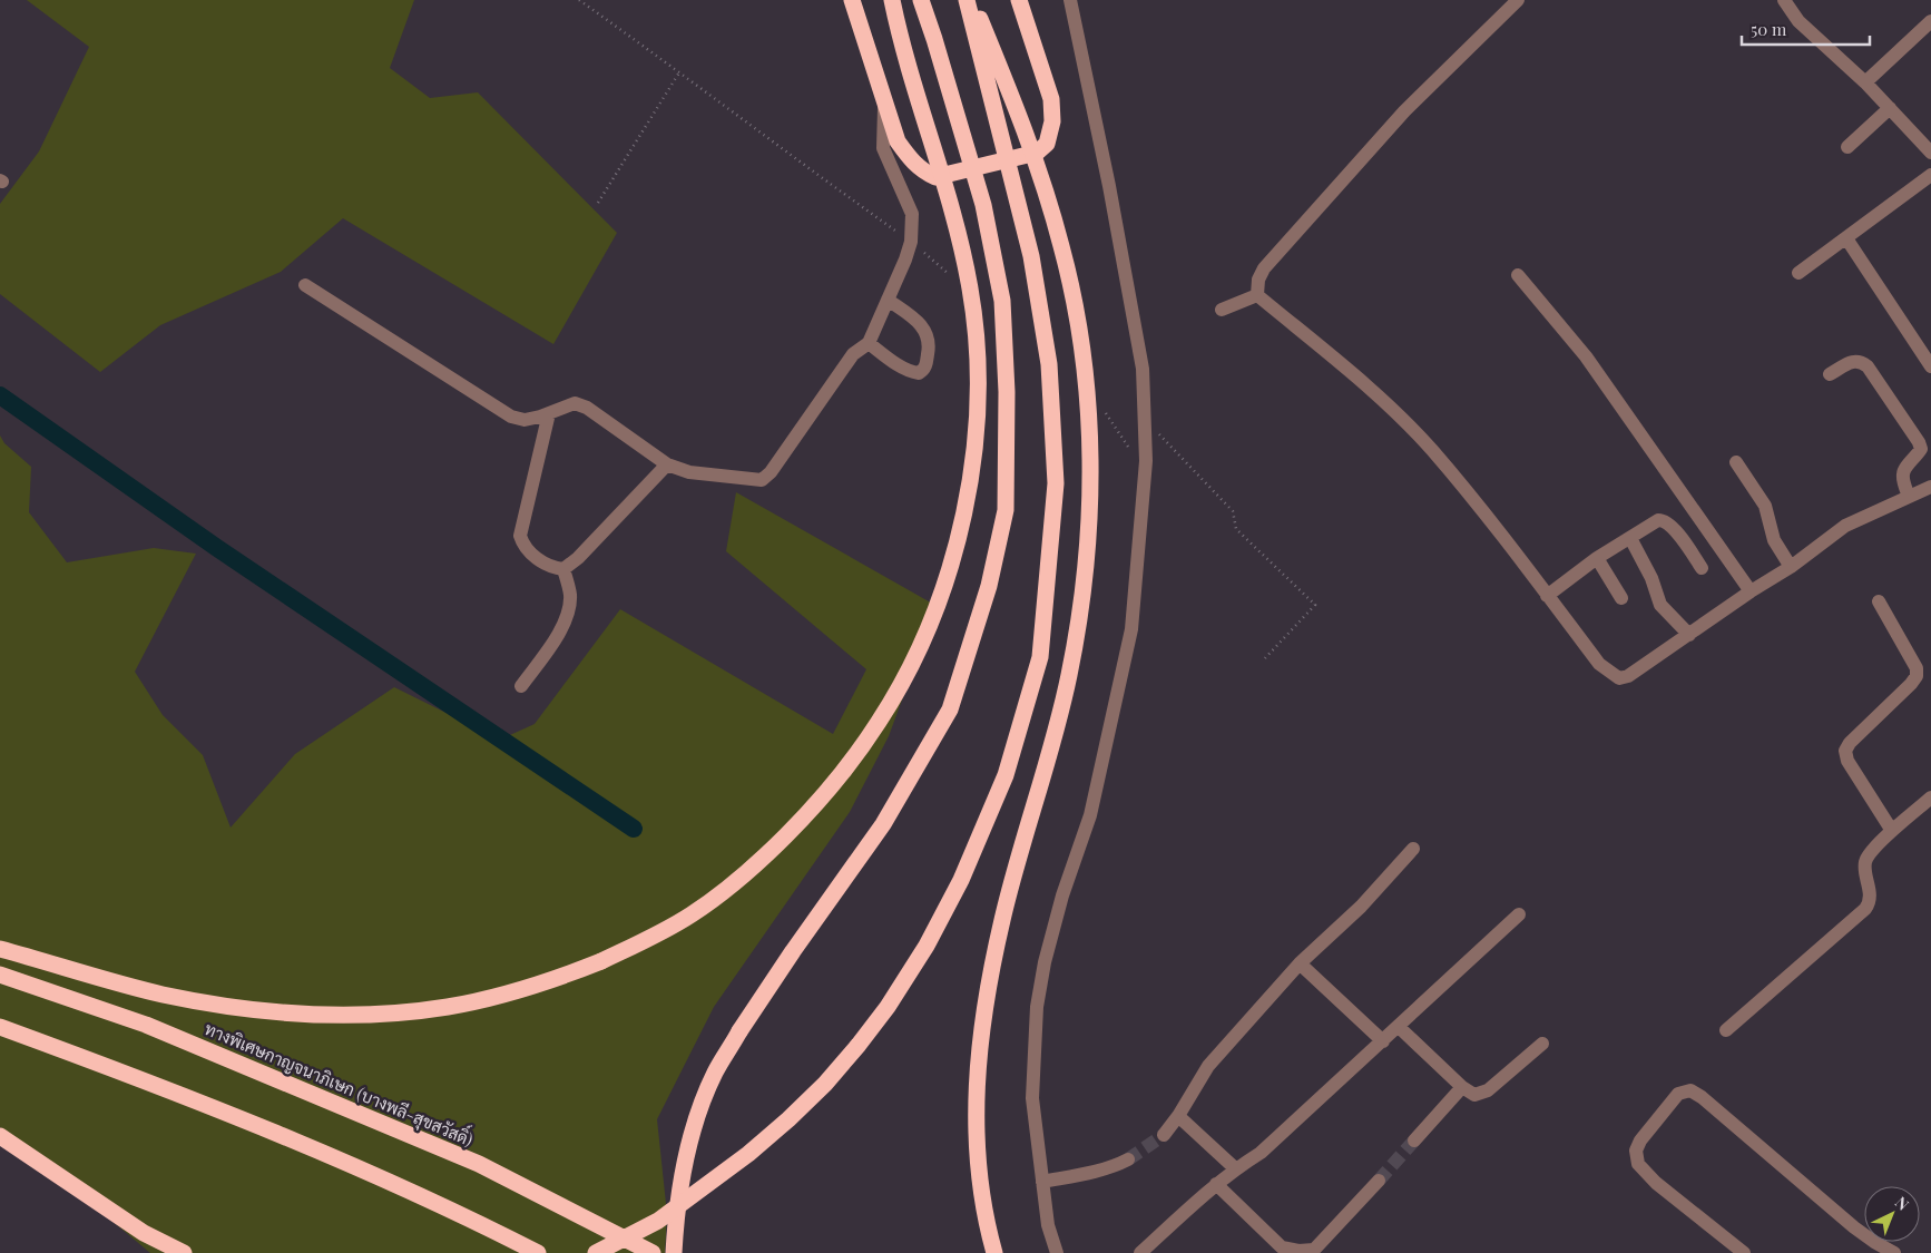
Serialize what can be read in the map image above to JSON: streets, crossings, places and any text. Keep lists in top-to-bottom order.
{
  "streets": {
    "highway": ["ทางพิเศษกาญจนาภิเษก (บางพลี-สุขสวัสดิ์)"]
  },
  "scale_bar": "50 m",
  "north": "top right"
}
